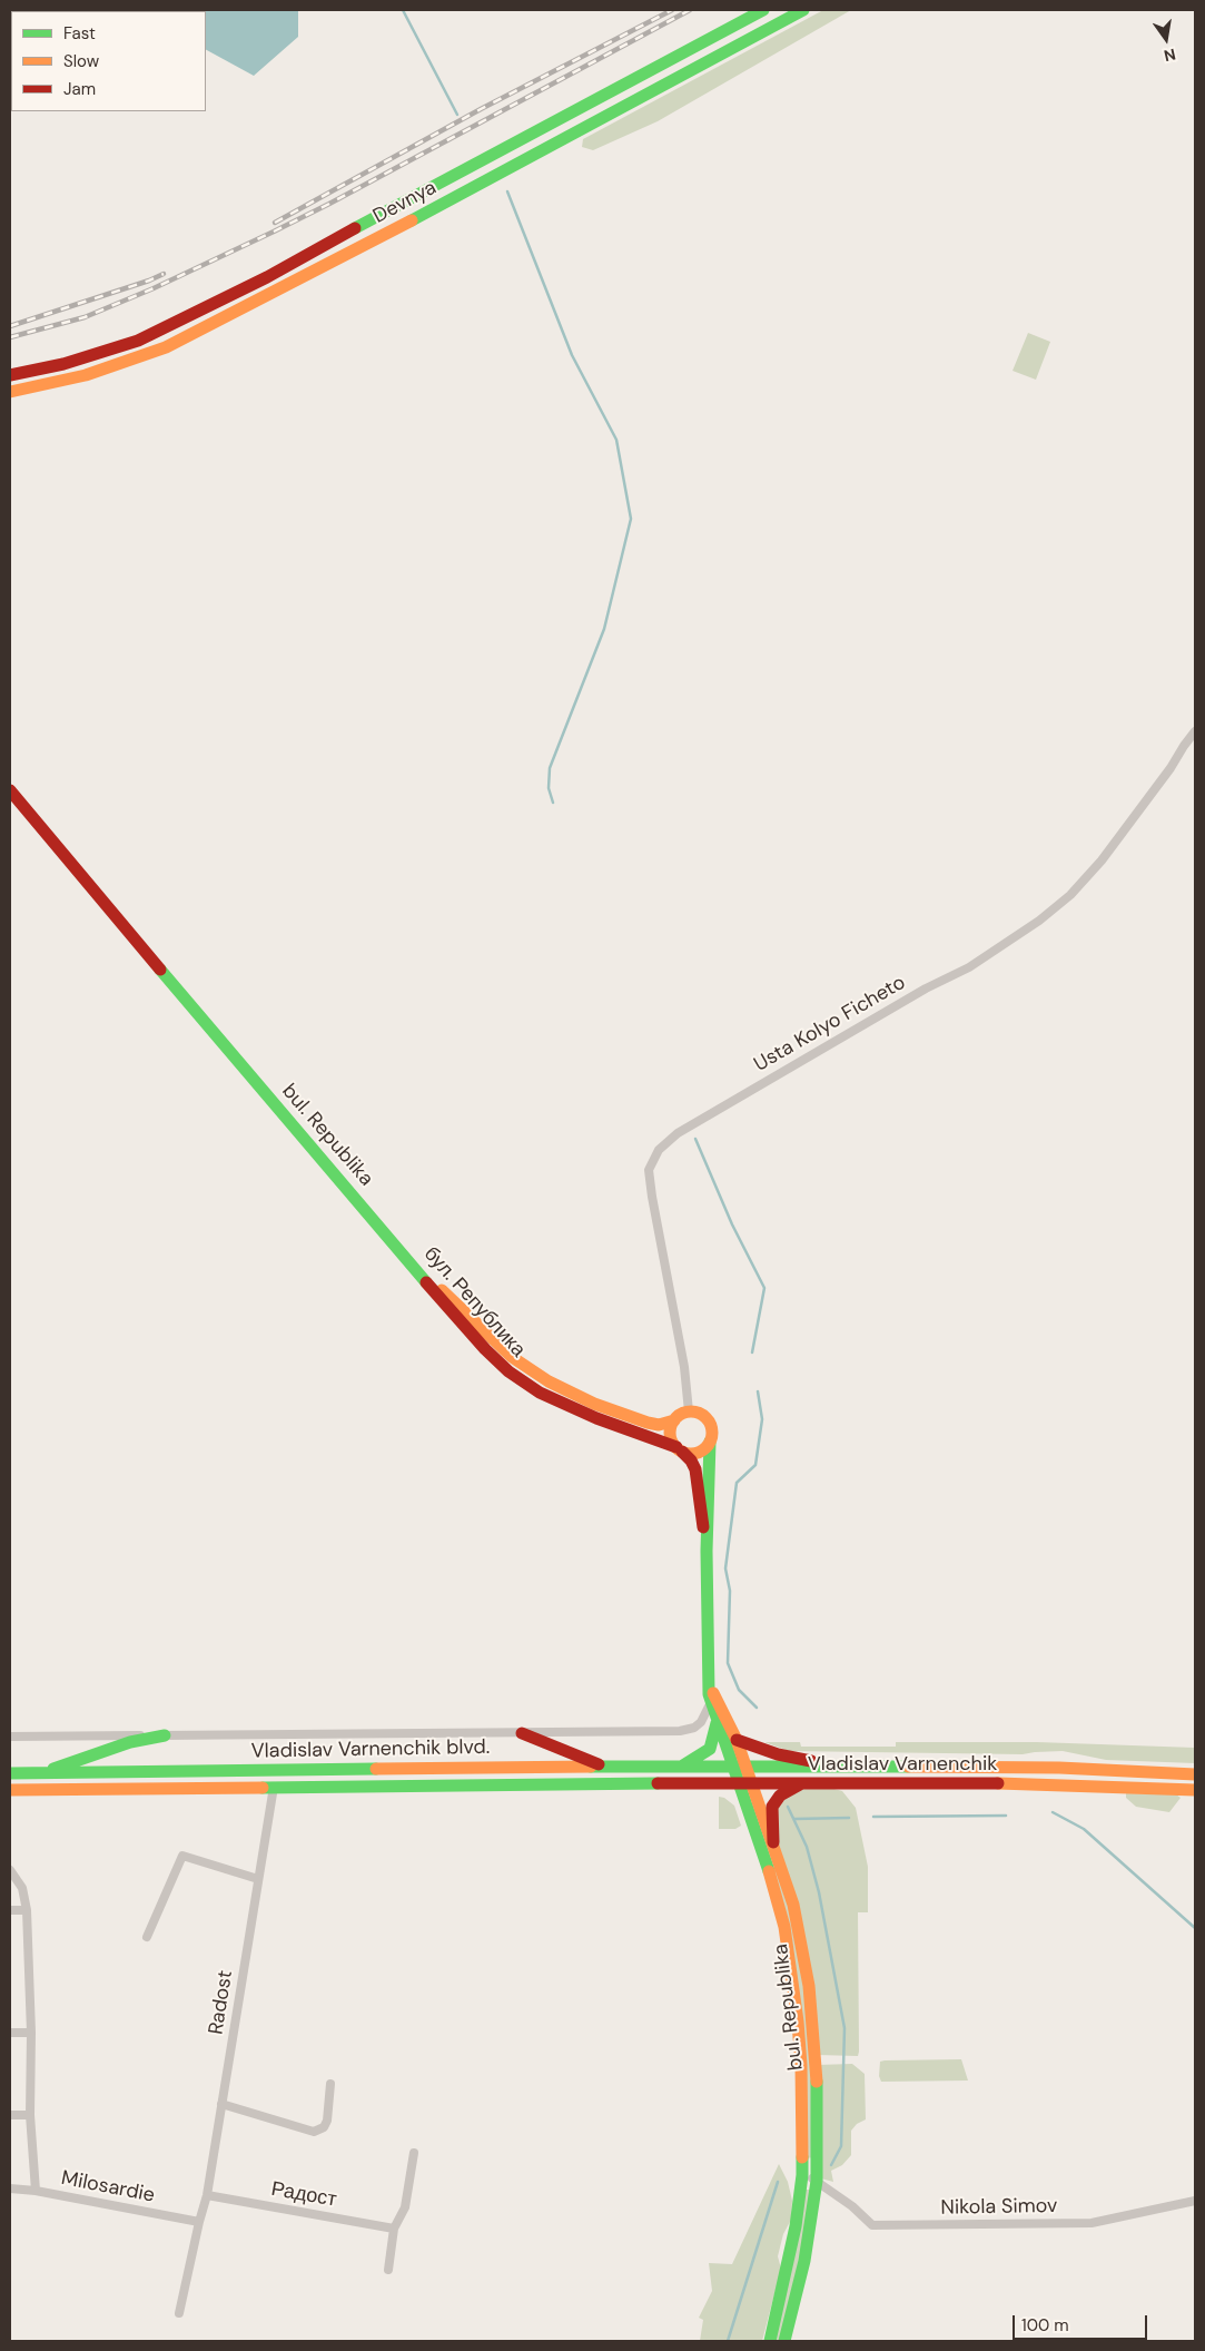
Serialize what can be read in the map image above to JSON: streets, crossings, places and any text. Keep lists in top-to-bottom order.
{
  "streets": {
    "main road": [
      "Devnya",
      "bul. Republika",
      "бул. Република",
      "Vladislav Varnenchik blvd.",
      "Vladislav Varnenchik"
    ],
    "street": [
      "Usta Kolyo Ficheto",
      "Radost",
      "Milosardie",
      "Радост",
      "Nikola Simov"
    ]
  },
  "crossings": [
    ["Usta Kolyo Ficheto", "bul. Republika"],
    ["Usta Kolyo Ficheto", "бул. Република"],
    ["bul. Republika", "бул. Република"],
    ["bul. Republika", "Vladislav Varnenchik blvd."],
    ["bul. Republika", "Vladislav Varnenchik"],
    ["bul. Republika", "Nikola Simov"],
    ["Vladislav Varnenchik blvd.", "Vladislav Varnenchik"],
    ["Vladislav Varnenchik blvd.", "Radost"],
    ["Vladislav Varnenchik", "Radost"],
    ["Radost", "Milosardie"],
    ["Radost", "Радост"]
  ],
  "legend": ["Fast", "Slow", "Jam"],
  "scale_bar": "100 m",
  "north": "bottom"
}
